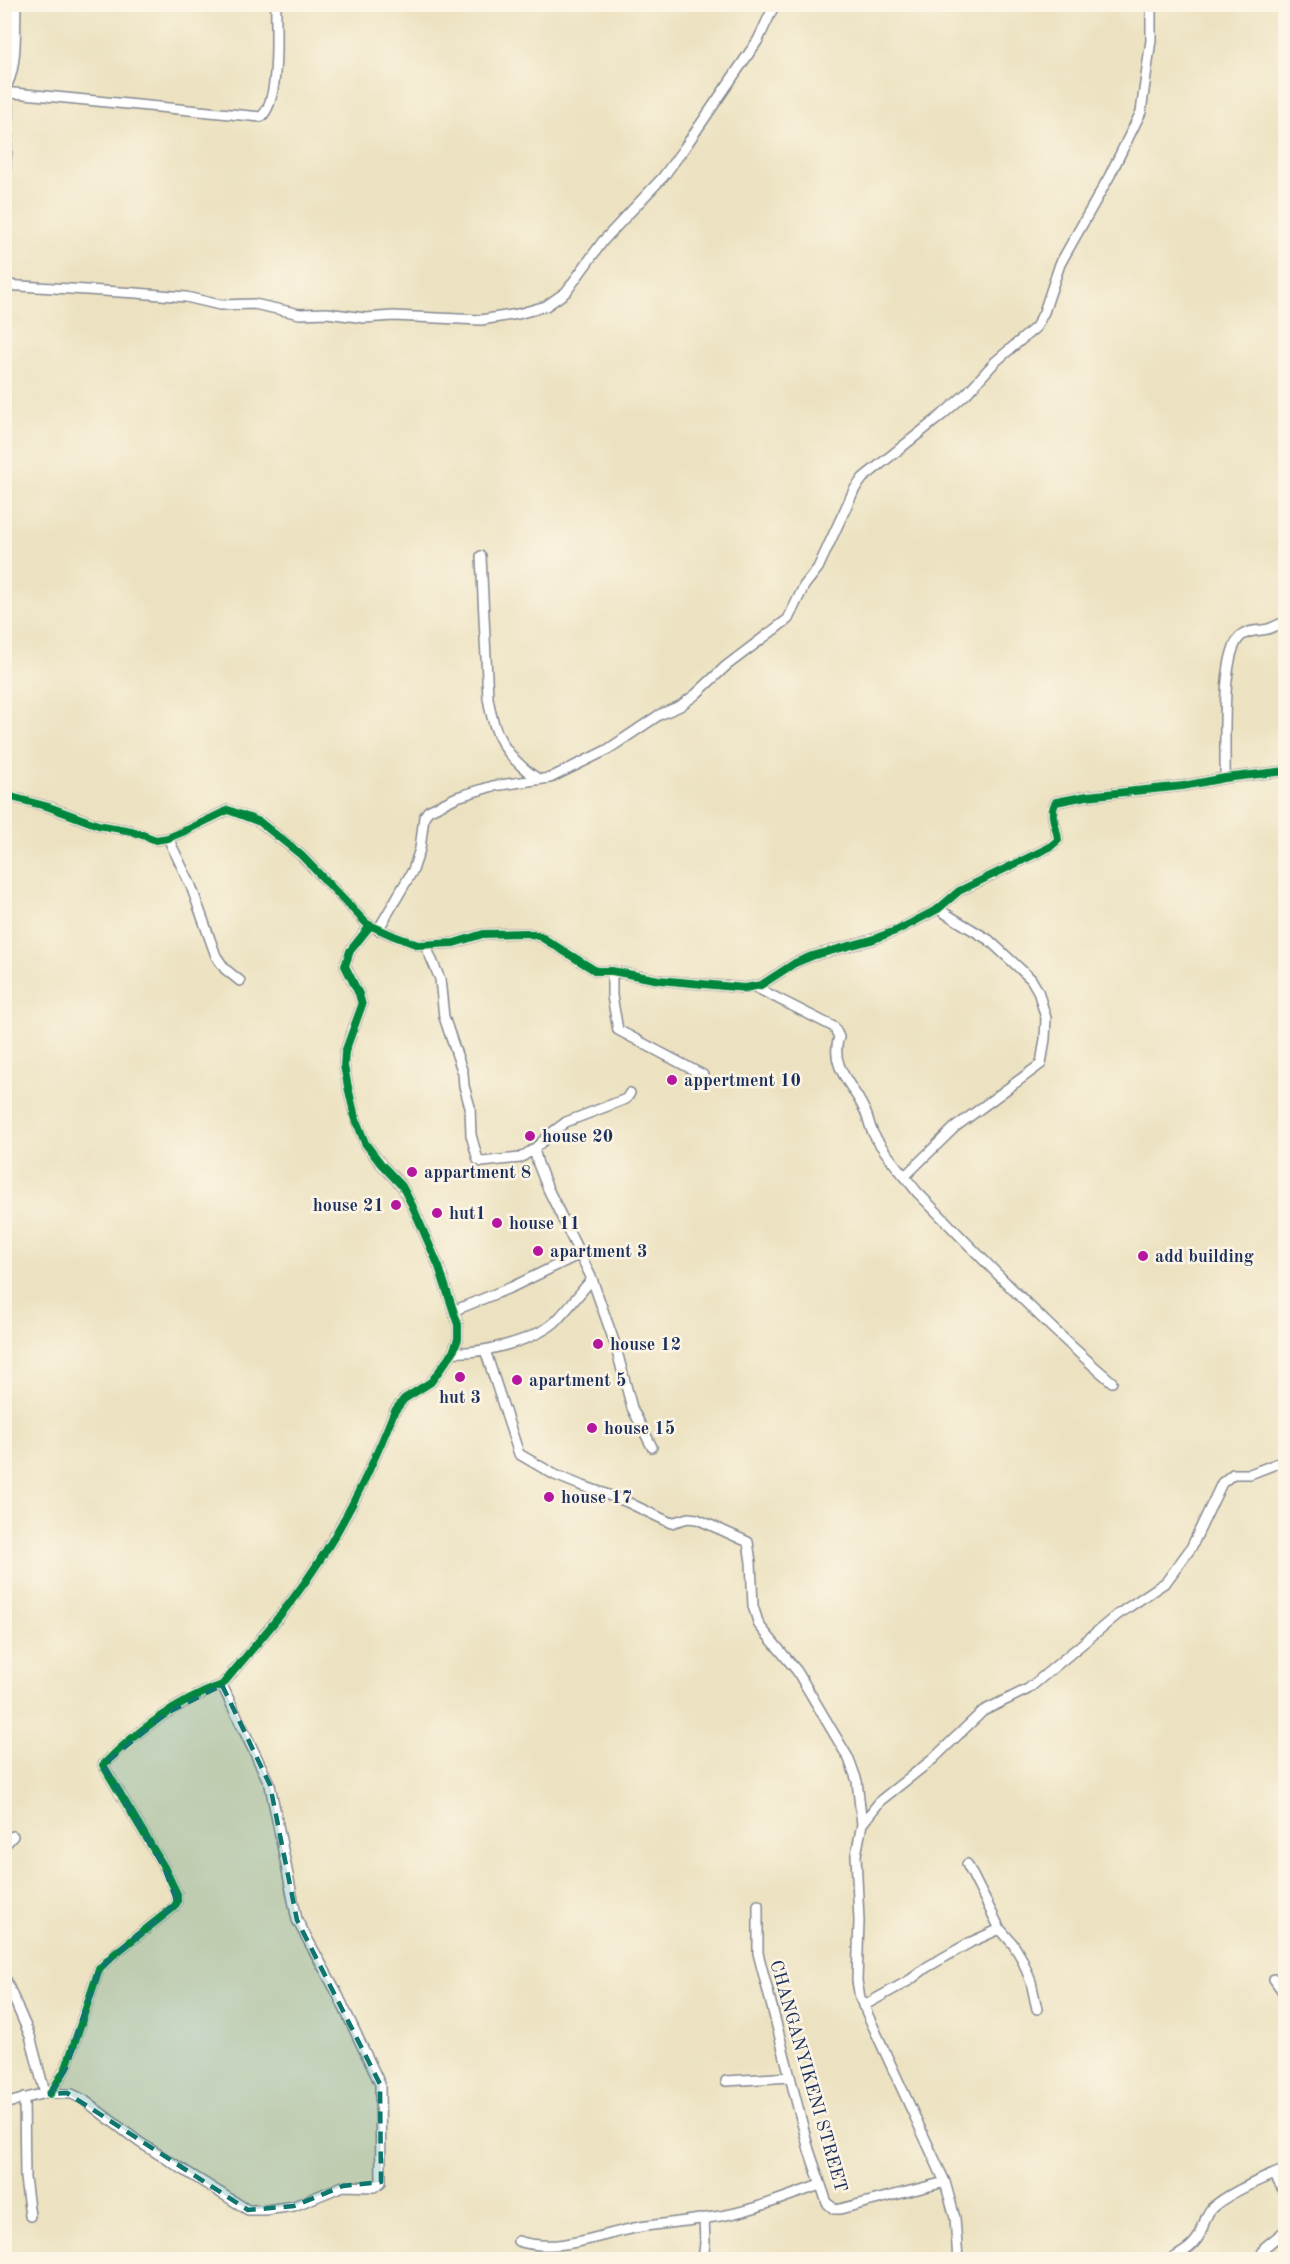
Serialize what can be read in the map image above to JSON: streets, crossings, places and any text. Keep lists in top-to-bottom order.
{
  "streets": {
    "street": ["CHANGANYIKENI STREET"]
  },
  "places": [
    "appertment 10",
    "house 20",
    "appartment 8",
    "house 21",
    "hut1",
    "house 11",
    "apartment 3",
    "add building",
    "house 12",
    "hut 3",
    "apartment 5",
    "house 15",
    "house 17"
  ]
}
